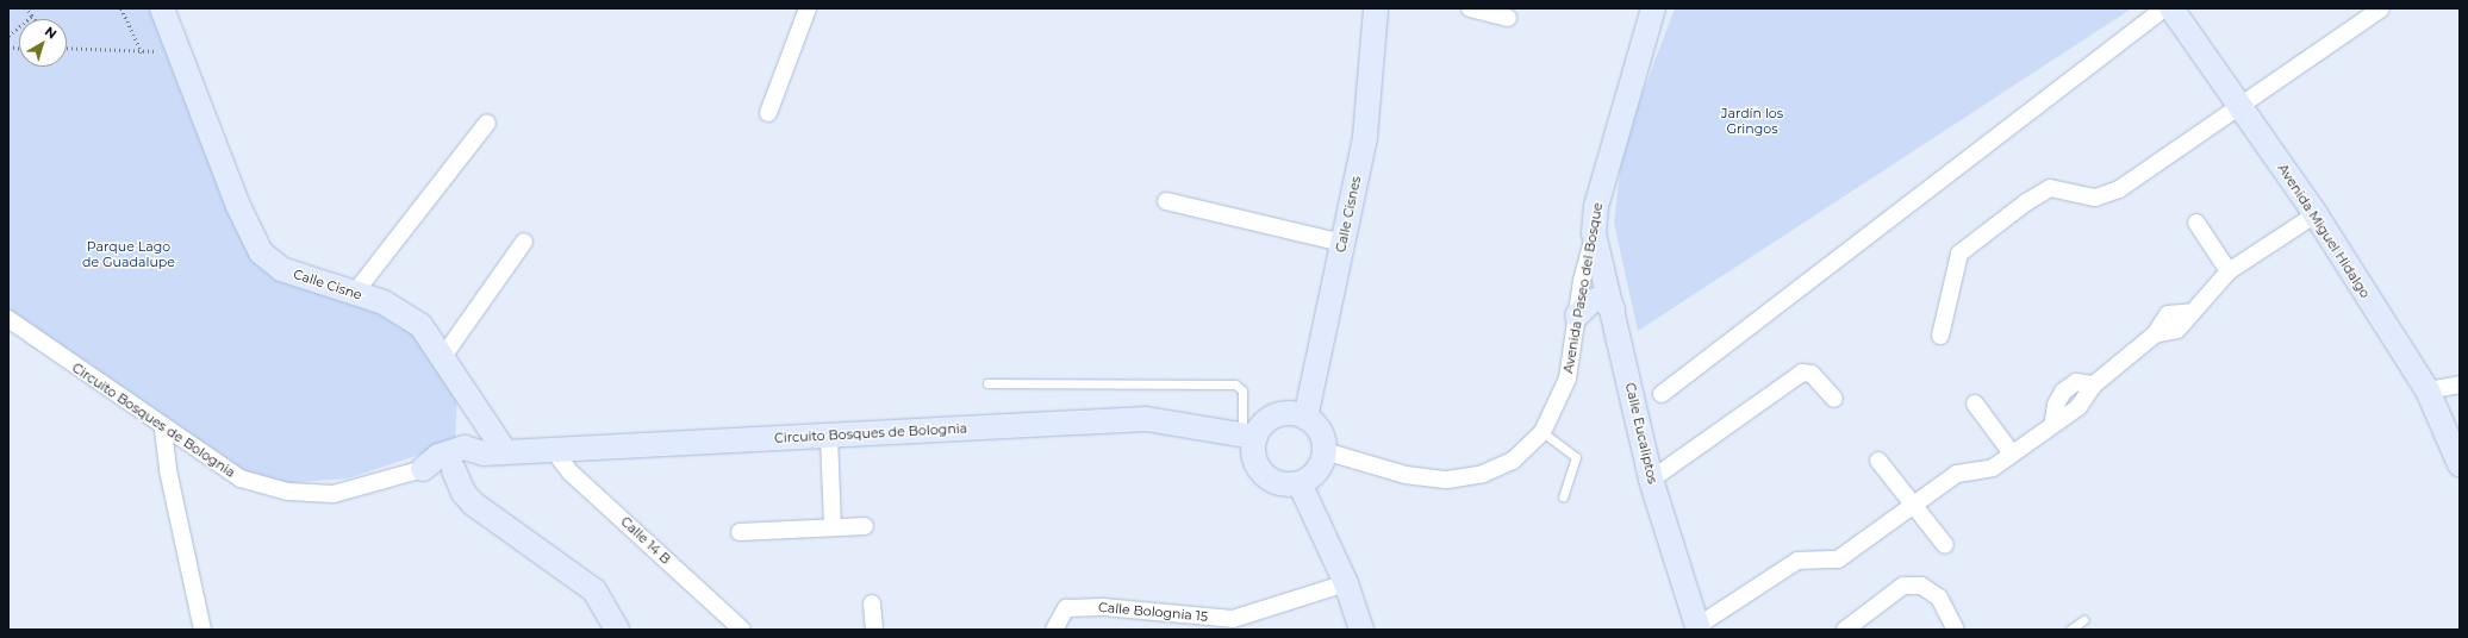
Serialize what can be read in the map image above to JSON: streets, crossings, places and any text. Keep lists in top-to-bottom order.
{
  "streets": {
    "main road": [
      "Calle Cisnes",
      "Avenida Miguel Hidalgo",
      "Calle Cisne",
      "Avenida Paseo del Bosque",
      "Circuito Bosques de Bolognia",
      "Calle Eucaliptos"
    ],
    "street": ["Calle 14 B", "Calle Bolognia 15"]
  },
  "crossings": [
    ["Calle Cisnes", "Avenida Paseo del Bosque"],
    ["Calle Cisnes", "Circuito Bosques de Bolognia"],
    ["Calle Cisne", "Circuito Bosques de Bolognia"],
    ["Avenida Paseo del Bosque", "Circuito Bosques de Bolognia"],
    ["Avenida Paseo del Bosque", "Calle Eucaliptos"],
    ["Circuito Bosques de Bolognia", "Calle 14 B"]
  ],
  "parks": ["Jardín los Gringos", "Parque Lago de Guadalupe"],
  "north": "top right"
}
